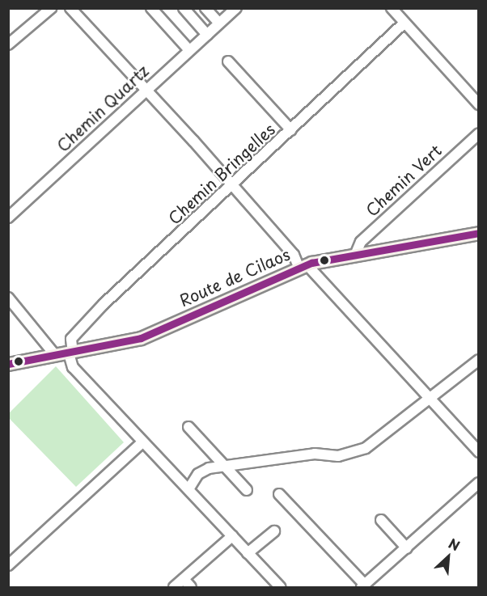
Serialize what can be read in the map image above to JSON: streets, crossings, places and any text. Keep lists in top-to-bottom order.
{
  "streets": {
    "main road": ["Route de Cilaos"],
    "street": ["Chemin Quartz", "Chemin Bringelles", "Chemin Vert"]
  },
  "crossings": [
    ["Chemin Bringelles", "Route de Cilaos"],
    ["Chemin Vert", "Route de Cilaos"]
  ],
  "north": "top right"
}
